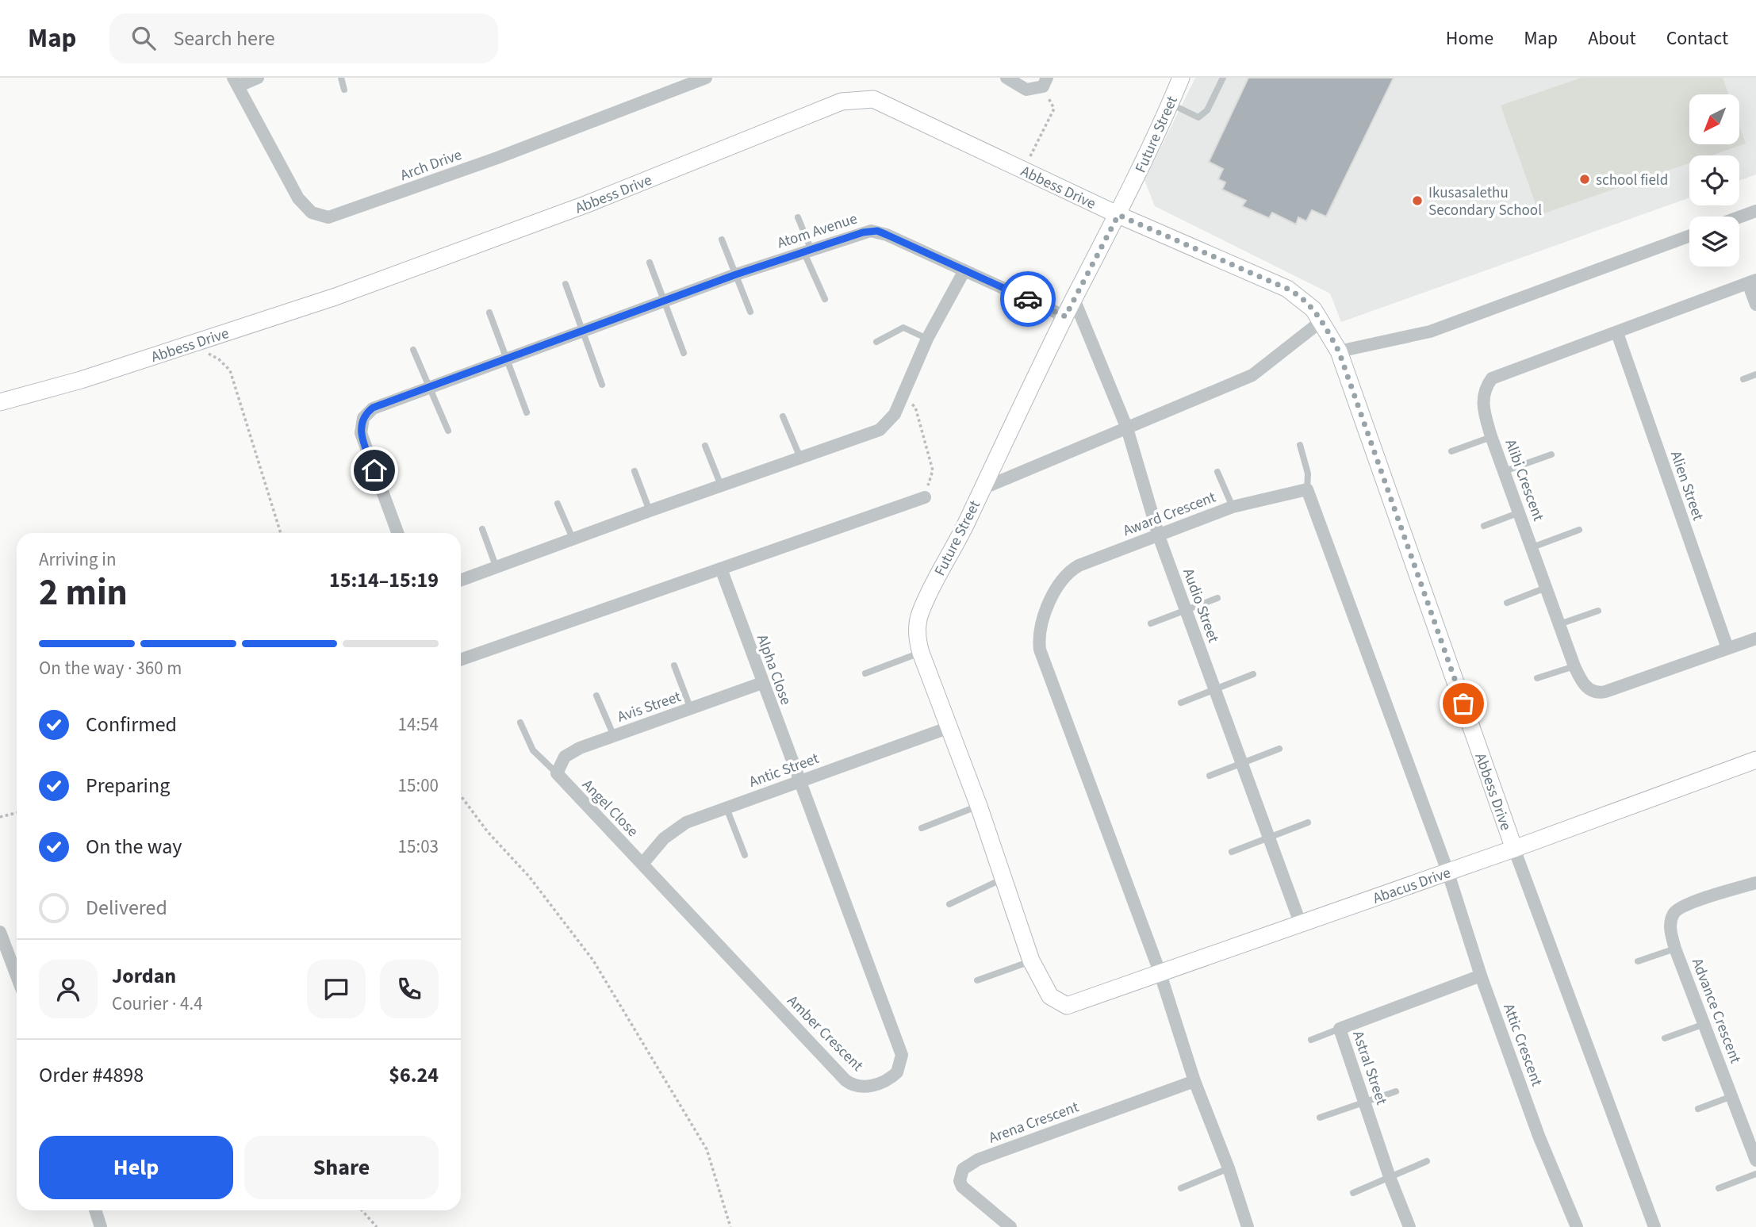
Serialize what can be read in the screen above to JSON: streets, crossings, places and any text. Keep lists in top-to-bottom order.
{
  "streets": {
    "street": [
      "Future Street",
      "Arch Drive",
      "Abbess Drive",
      "Atom Avenue",
      "Alibi Crescent",
      "Alien Street",
      "Award Crescent",
      "Audio Street",
      "Alpha Close",
      "Avis Street",
      "Antic Street",
      "Angel Close",
      "Abacus Drive",
      "Advance Crescent",
      "Amber Crescent",
      "Attic Crescent",
      "Astral Street",
      "Arena Crescent"
    ]
  },
  "crossings": [
    ["Future Street", "Abbess Drive"],
    ["Future Street", "Atom Avenue"],
    ["Future Street", "Audio Street"],
    ["Future Street", "Antic Street"],
    ["Future Street", "Abacus Drive"],
    ["Abbess Drive", "Abacus Drive"],
    ["Alibi Crescent", "Alien Street"],
    ["Award Crescent", "Audio Street"],
    ["Award Crescent", "Abacus Drive"],
    ["Audio Street", "Abacus Drive"],
    ["Alpha Close", "Avis Street"],
    ["Alpha Close", "Antic Street"],
    ["Alpha Close", "Amber Crescent"],
    ["Avis Street", "Angel Close"],
    ["Antic Street", "Angel Close"],
    ["Antic Street", "Amber Crescent"],
    ["Angel Close", "Amber Crescent"],
    ["Abacus Drive", "Attic Crescent"],
    ["Attic Crescent", "Astral Street"]
  ],
  "places": ["school field", "Ikusasalethu Secondary School"],
  "north": "bottom left",
  "page": {
    "header": "Map",
    "search": "Search here",
    "nav": [
      "Home",
      "Map",
      "About",
      "Contact"
    ],
    "heading": ["2 min", "Arriving in", "15:14–15:19"],
    "panel": [
      "Jordan",
      "Courier · 4.4",
      "Order #4898",
      "$6.24"
    ],
    "bar": "On the way · 360 m",
    "list": [
      ["Confirmed", "14:54"],
      ["Preparing", "15:00"],
      ["On the way", "15:03"],
      "Delivered"
    ],
    "buttons": ["Help", "Share"]
  }
}
